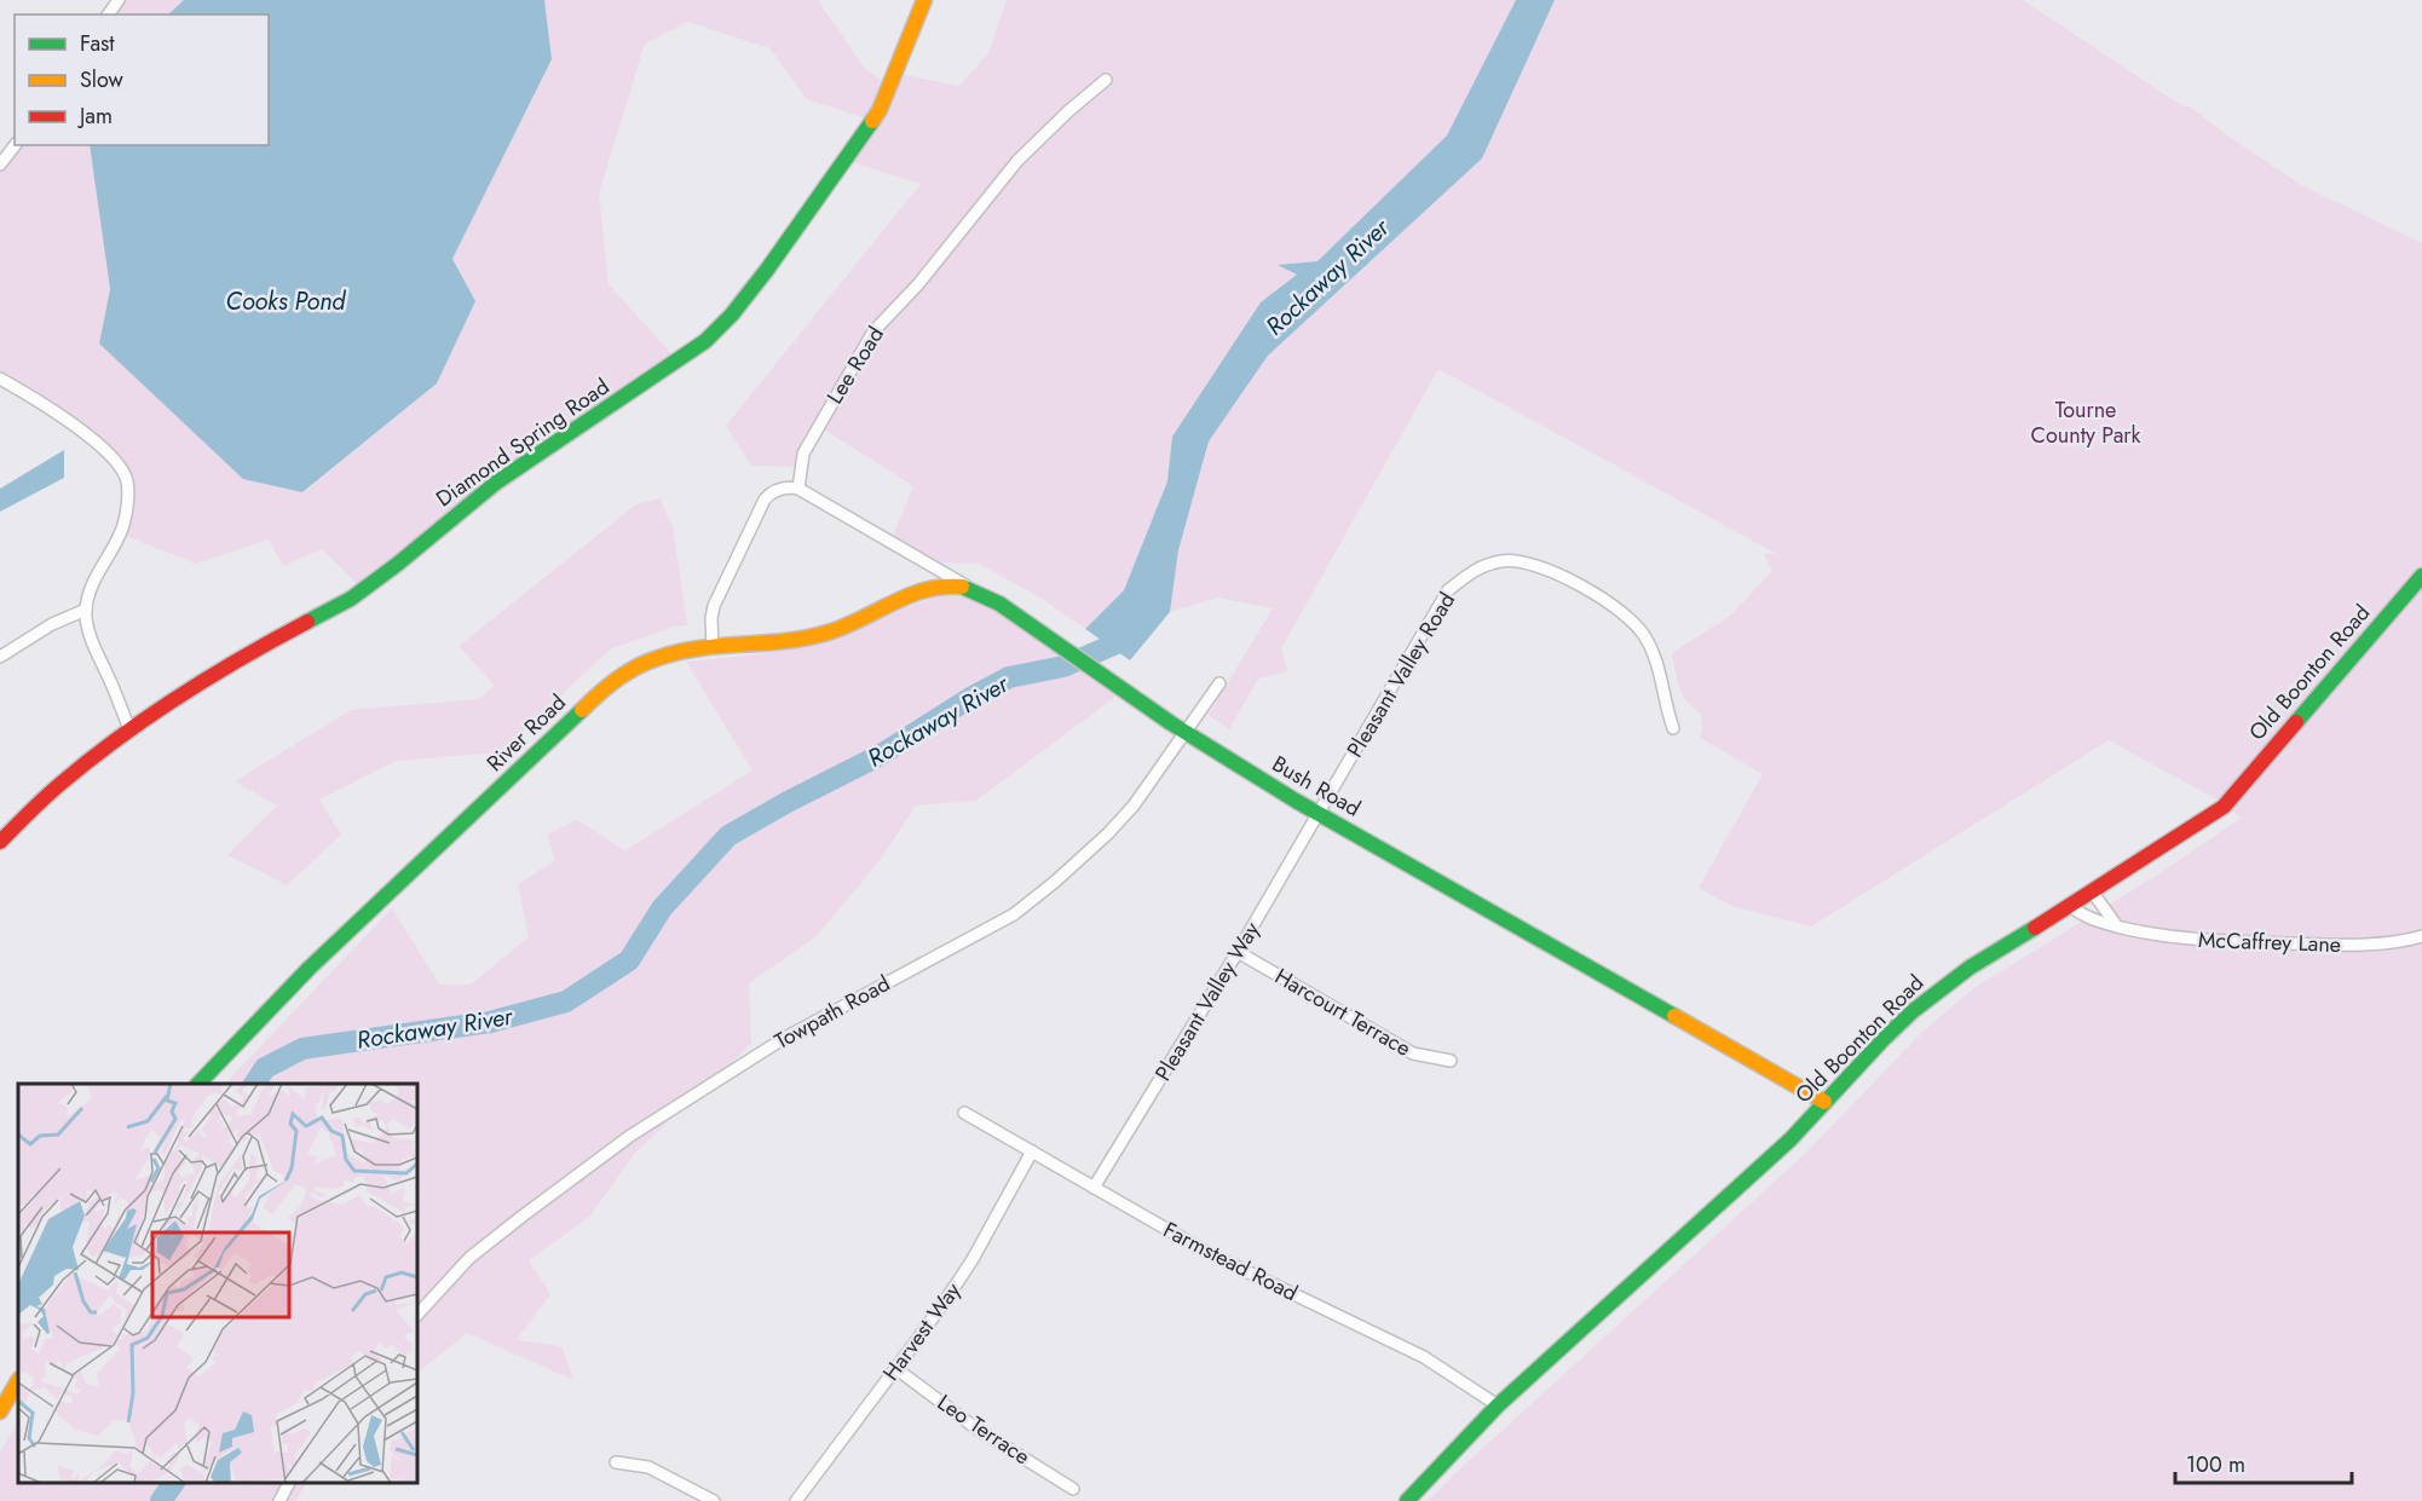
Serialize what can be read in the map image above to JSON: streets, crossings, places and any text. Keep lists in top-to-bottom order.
{
  "streets": {
    "street": [
      "Lee Road",
      "Diamond Spring Road",
      "Old Boonton Road",
      "Pleasant Valley Road",
      "River Road",
      "Bush Road",
      "McCaffrey Lane",
      "Pleasant Valley Way",
      "Towpath Road",
      "Harcourt Terrace",
      "Farmstead Road",
      "Harvest Way",
      "Leo Terrace"
    ]
  },
  "crossings": [
    ["Lee Road", "Bush Road"],
    ["Old Boonton Road", "Bush Road"],
    ["Old Boonton Road", "McCaffrey Lane"],
    ["Old Boonton Road", "Farmstead Road"],
    ["Pleasant Valley Road", "Bush Road"],
    ["Pleasant Valley Road", "Pleasant Valley Way"],
    ["River Road", "Bush Road"],
    ["Bush Road", "Pleasant Valley Way"],
    ["Bush Road", "Towpath Road"],
    ["Pleasant Valley Way", "Harcourt Terrace"],
    ["Pleasant Valley Way", "Farmstead Road"],
    ["Farmstead Road", "Harvest Way"],
    ["Harvest Way", "Leo Terrace"]
  ],
  "water": ["Rockaway River", "Cooks Pond"],
  "parks": ["Tourne County Park"],
  "legend": ["Fast", "Slow", "Jam"],
  "scale_bar": "100 m"
}
